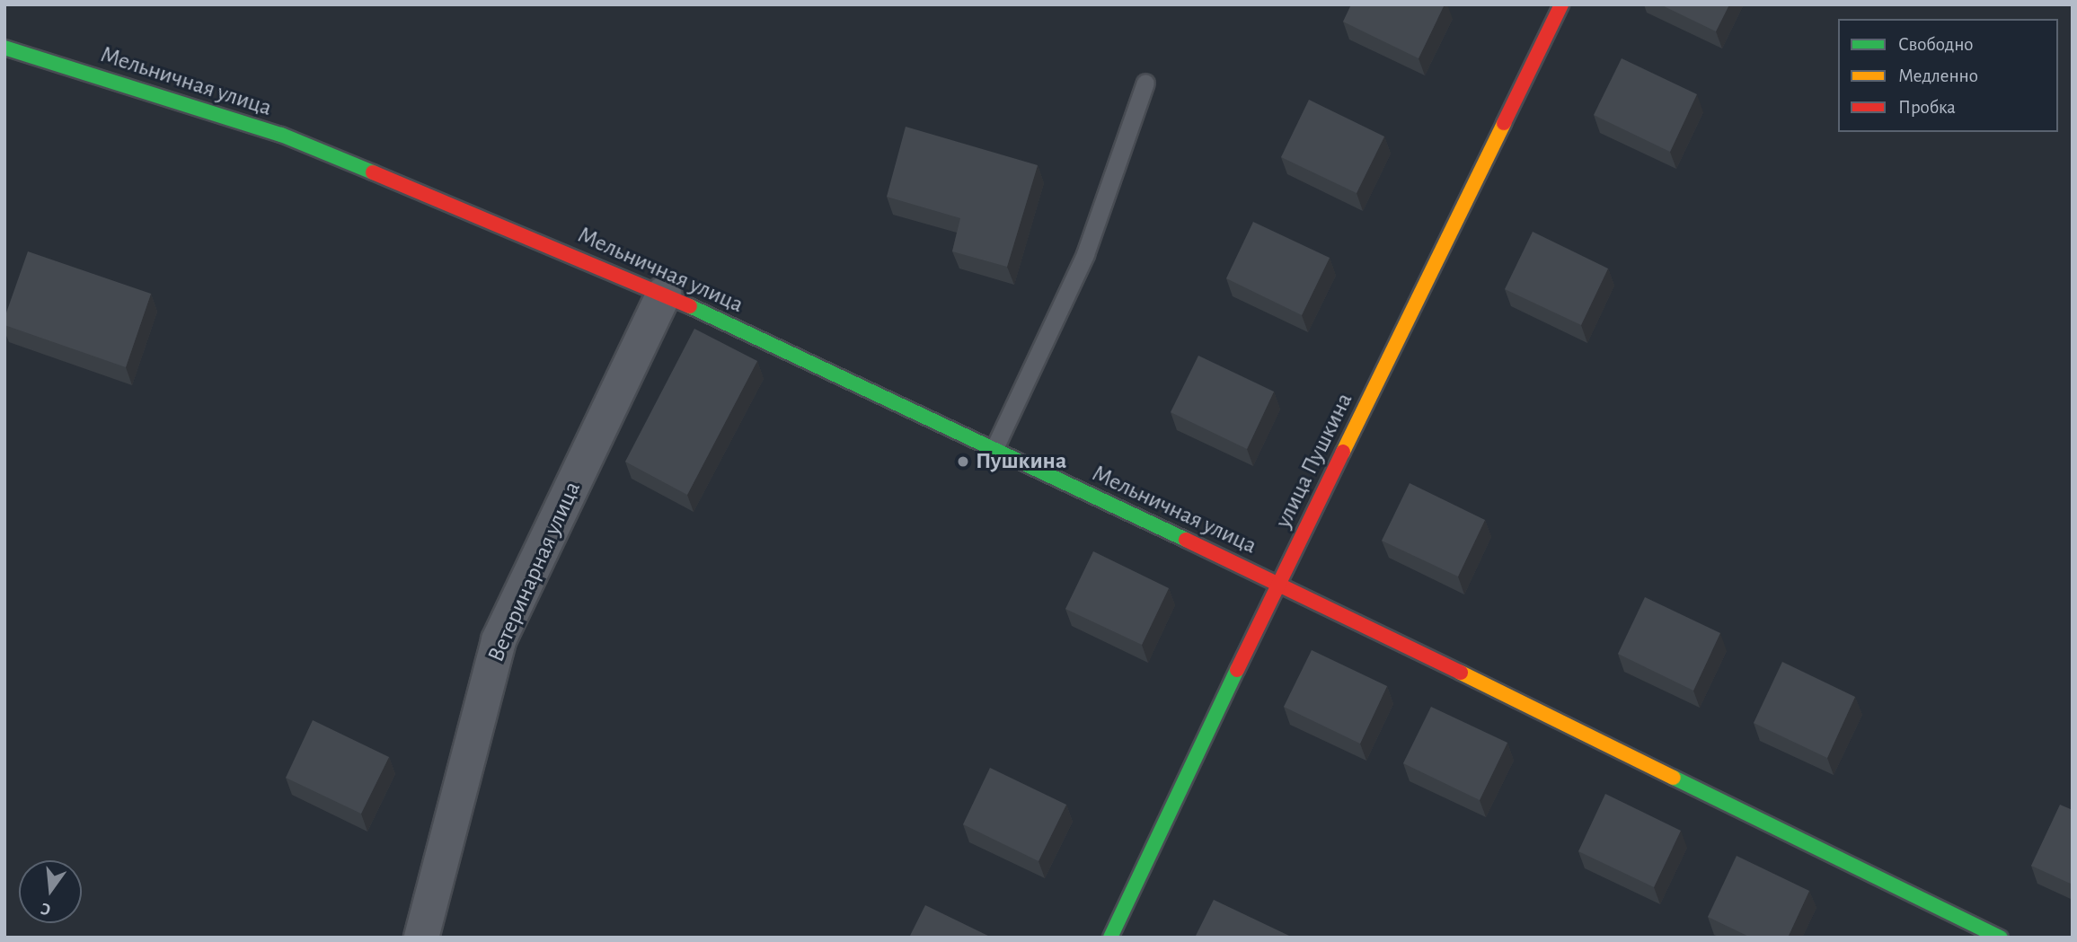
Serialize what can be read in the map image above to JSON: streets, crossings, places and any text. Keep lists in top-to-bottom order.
{
  "streets": {
    "street": ["Мельничная улица", "улица Пушкина", "Ветеринарная улица"]
  },
  "crossings": [
    ["Мельничная улица", "улица Пушкина"],
    ["Мельничная улица", "Ветеринарная улица"]
  ],
  "places": ["Пушкина"],
  "legend": ["Свободно", "Медленно", "Пробка"],
  "north": "bottom"
}
